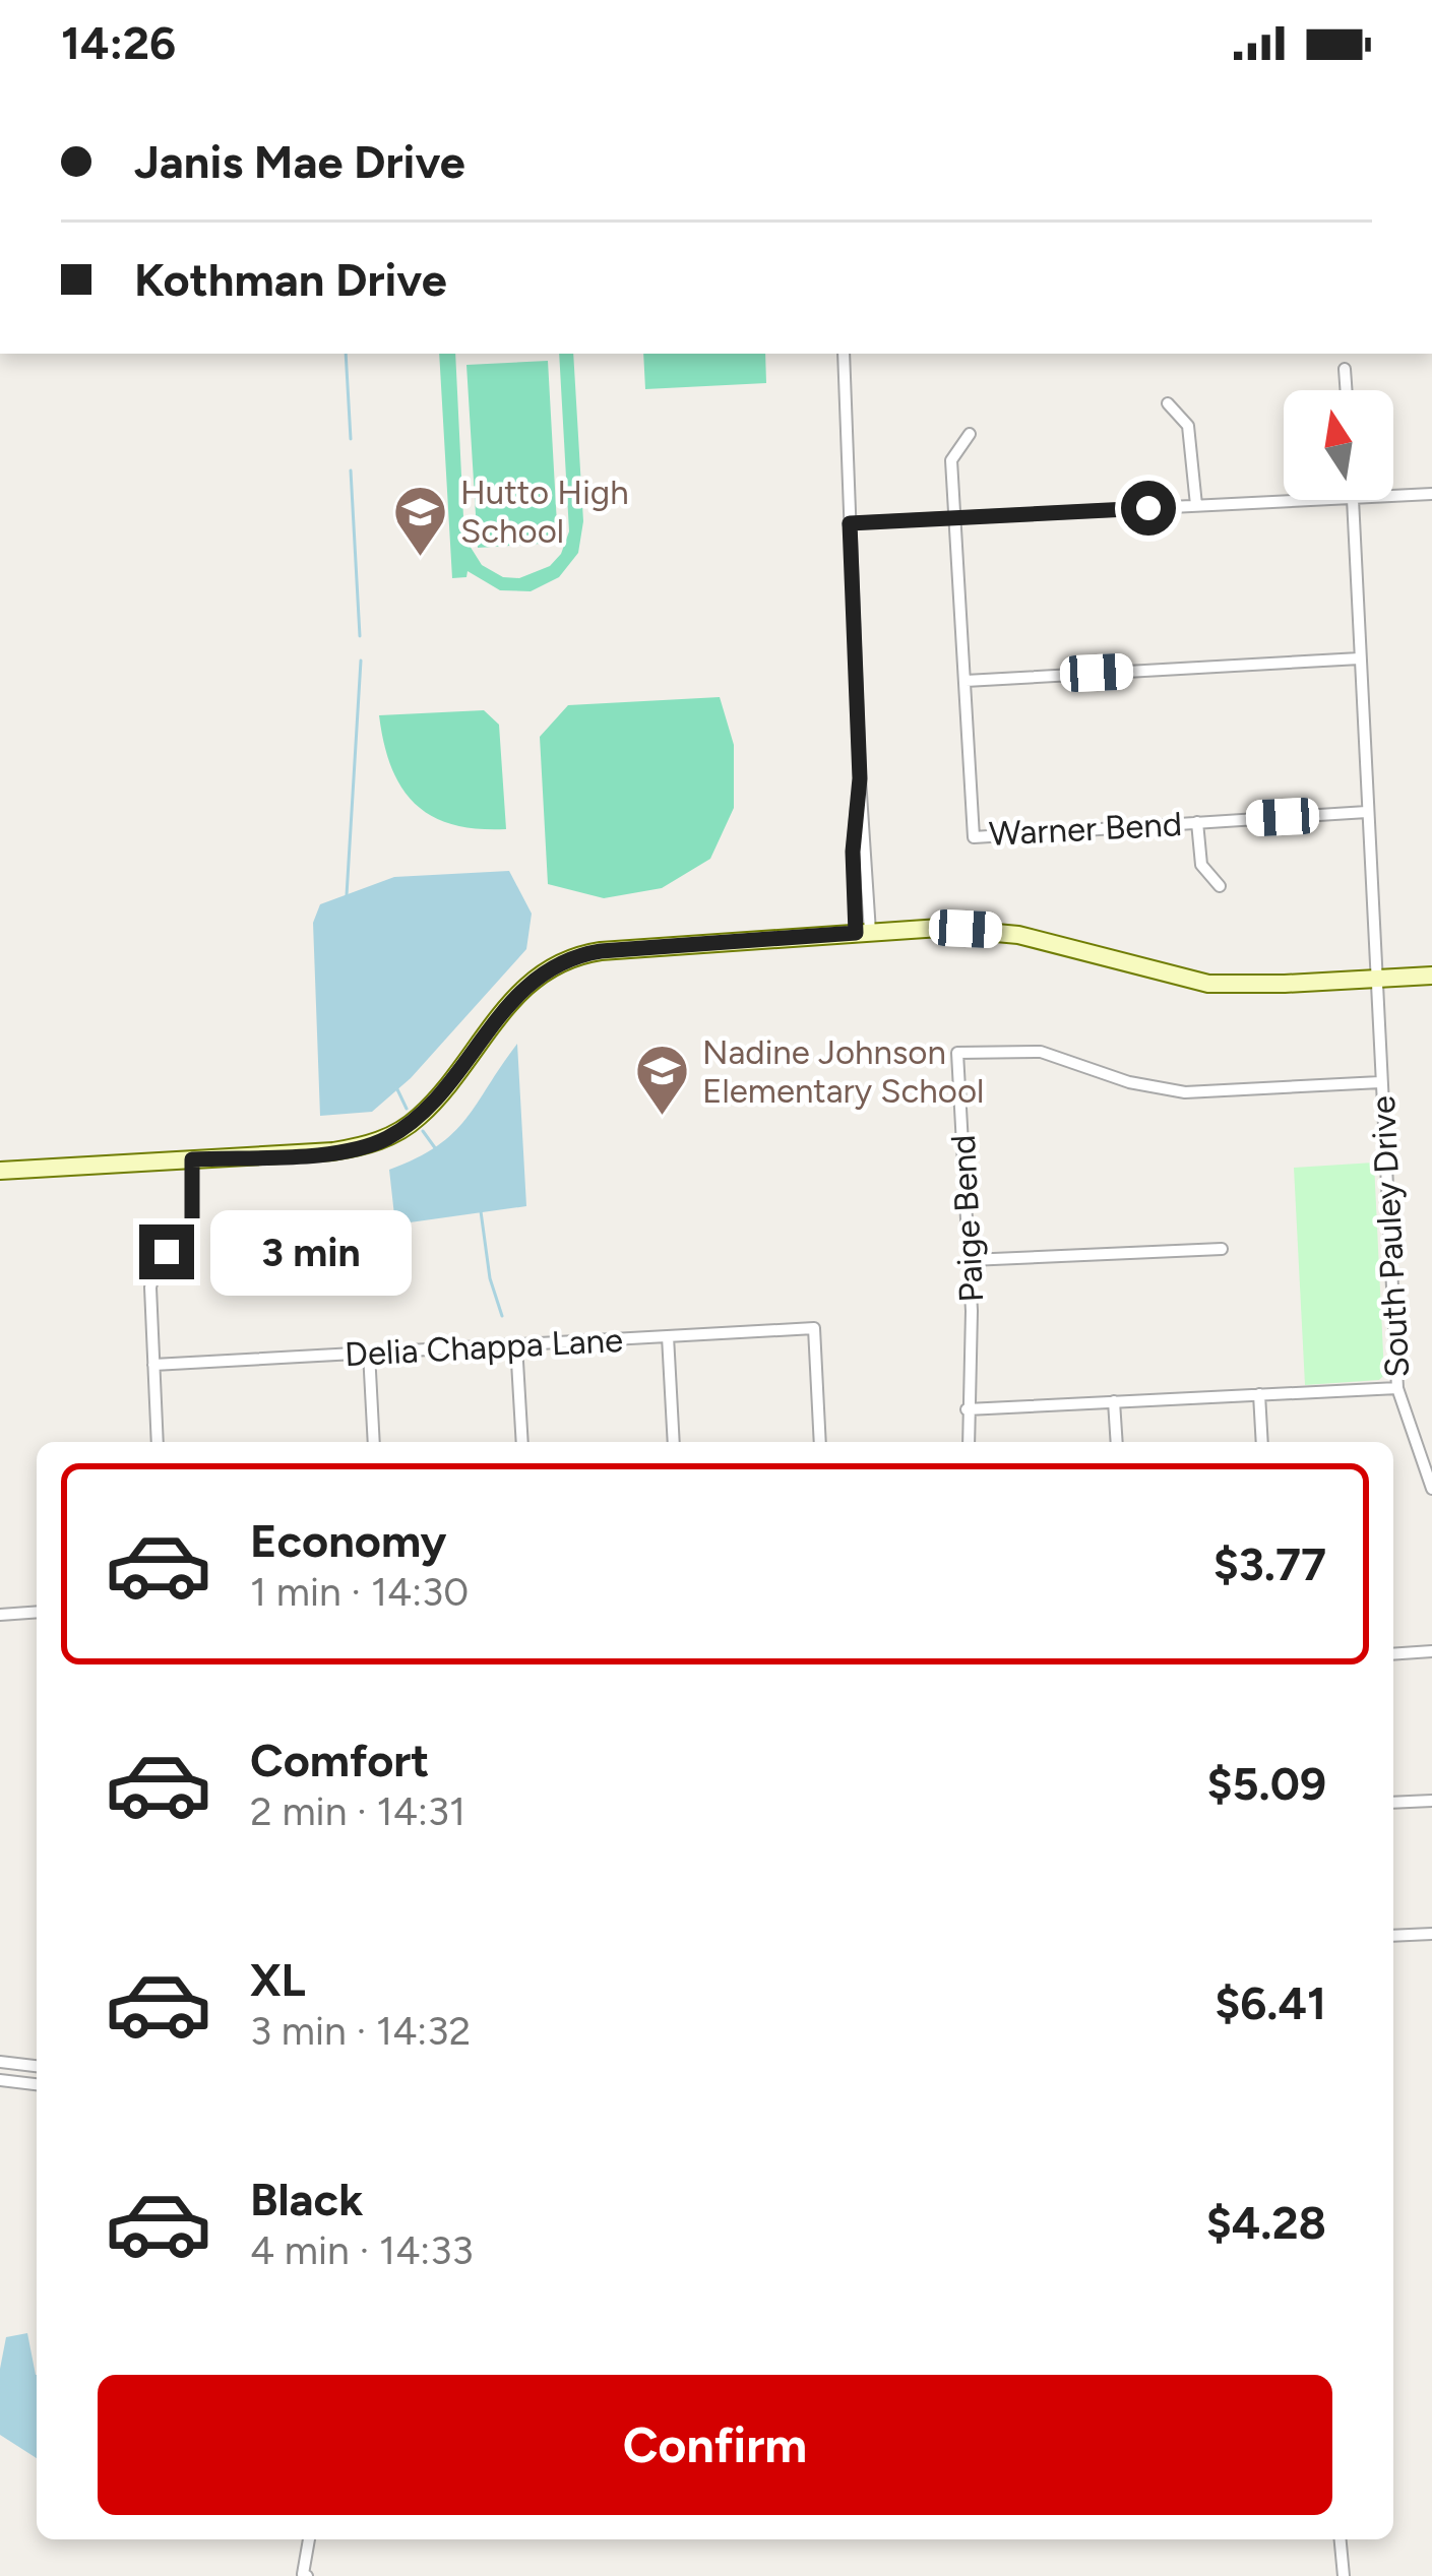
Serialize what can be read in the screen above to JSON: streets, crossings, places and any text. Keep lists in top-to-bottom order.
{
  "streets": {
    "street": [
      "Warner Bend",
      "Paige Bend",
      "South Pauley Drive",
      "Delia Chappa Lane"
    ]
  },
  "crossings": [
    ["Warner Bend", "South Pauley Drive"],
    ["Paige Bend", "South Pauley Drive"]
  ],
  "places": {
    "school or university": ["Hutto High School", "Nadine Johnson Elementary School"]
  },
  "north": "top",
  "page": {
    "status": "14:26",
    "banner": ["Janis Mae Drive", "Kothman Drive"],
    "bubble": "3 min",
    "list": [
      {
        "name": "Economy",
        "note": "1 min · 14:30",
        "value": "$3.77"
      },
      {
        "name": "Comfort",
        "note": "2 min · 14:31",
        "value": "$5.09"
      },
      {
        "name": "XL",
        "note": "3 min · 14:32",
        "value": "$6.41"
      },
      {
        "name": "Black",
        "note": "4 min · 14:33",
        "value": "$4.28"
      }
    ],
    "buttons": "Confirm"
  }
}
